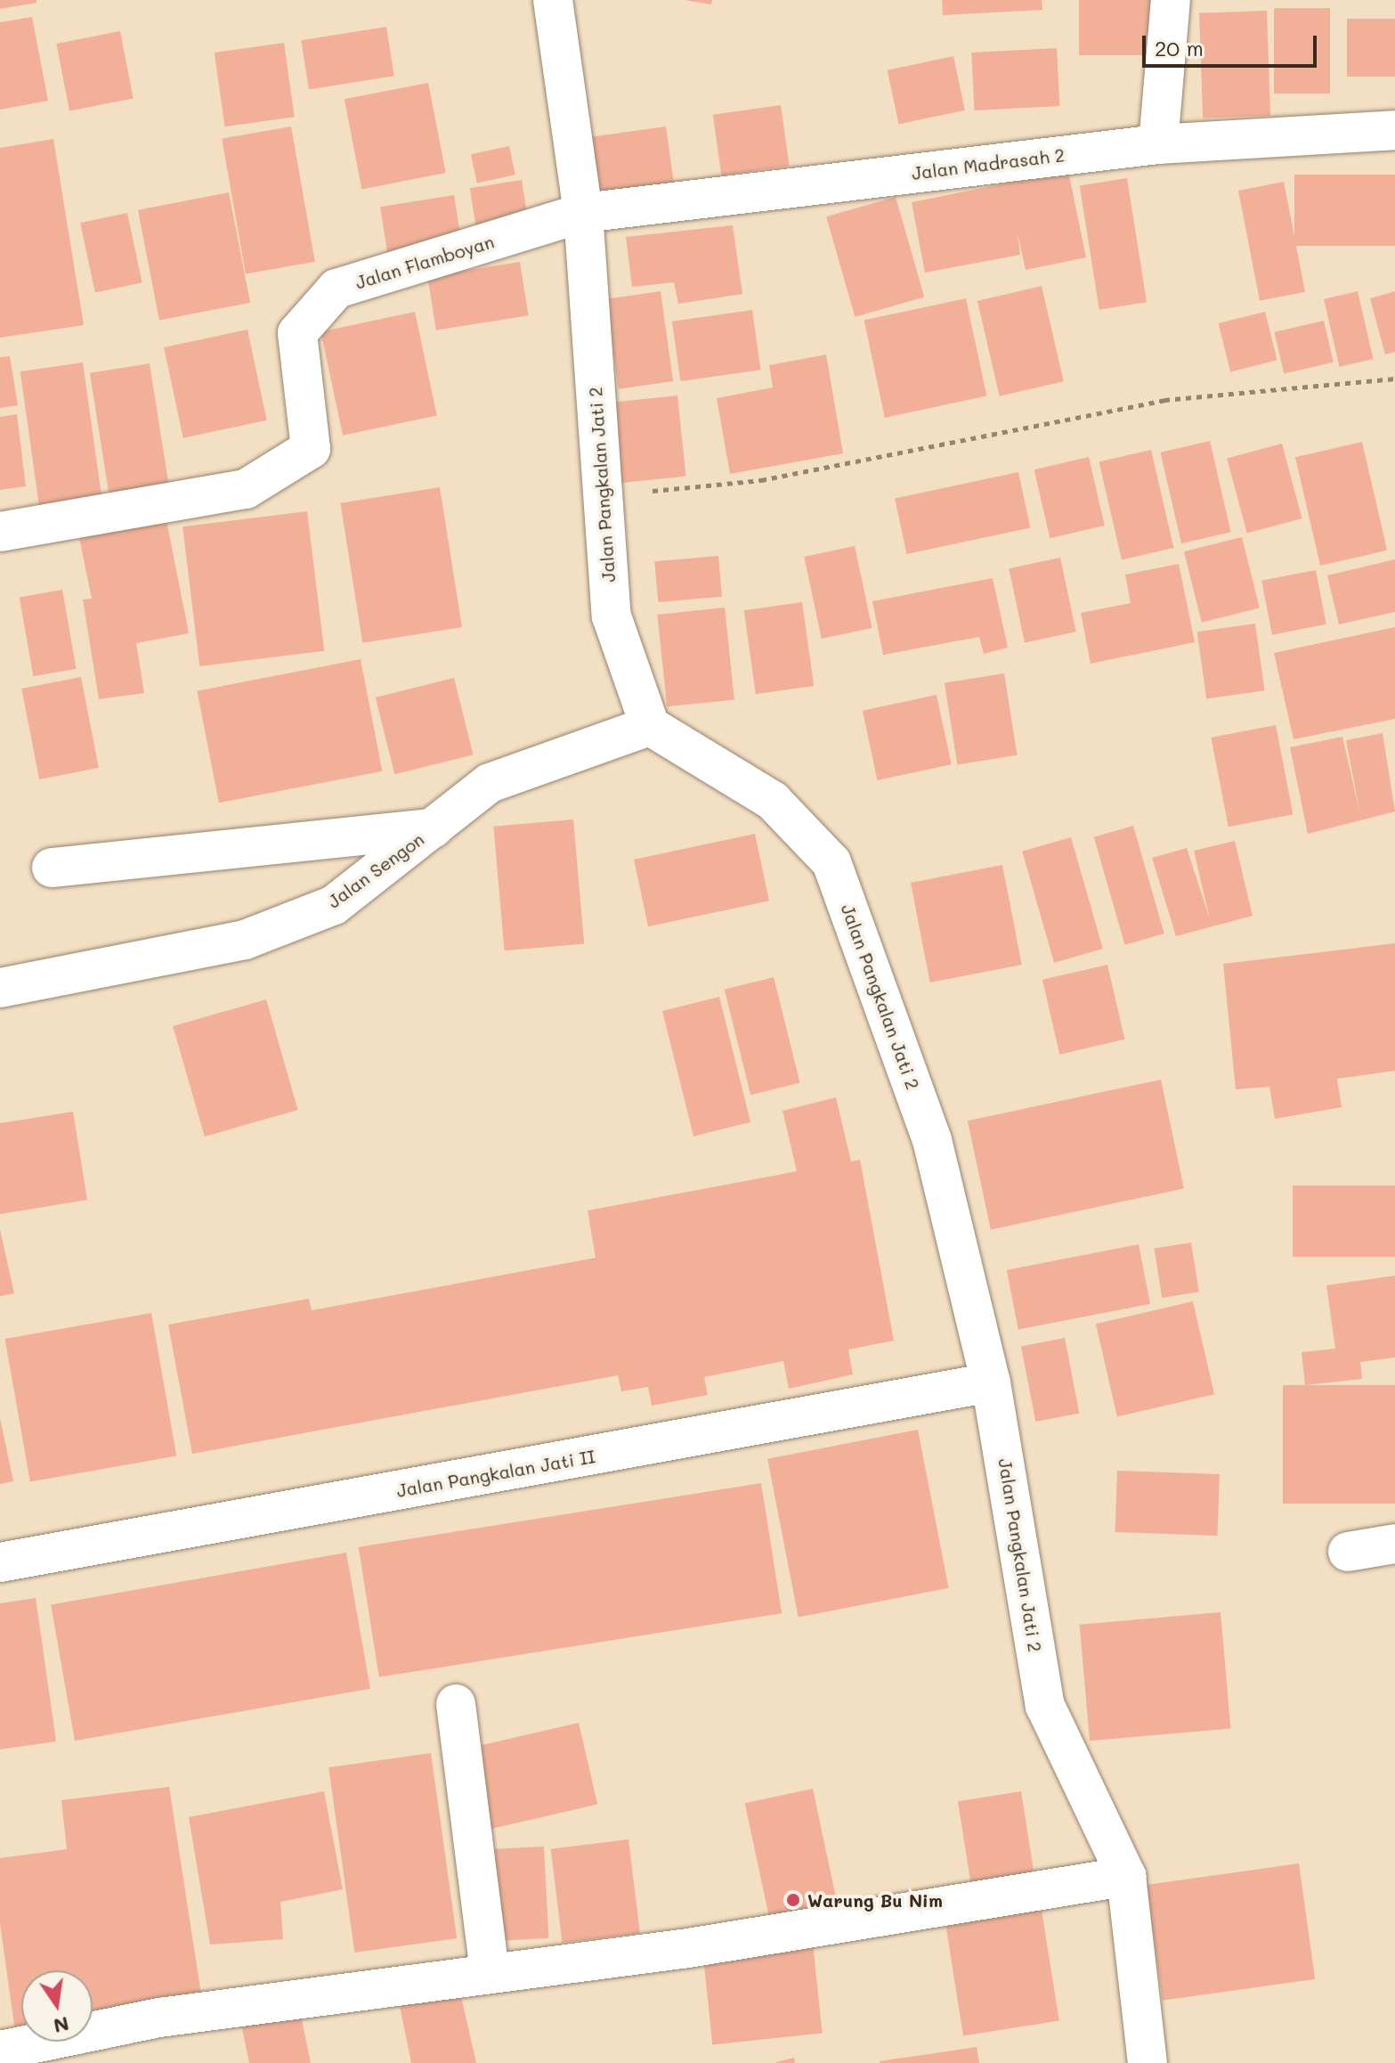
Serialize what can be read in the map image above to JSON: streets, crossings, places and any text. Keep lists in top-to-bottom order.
{
  "streets": {
    "street": [
      "Jalan Madrasah 2",
      "Jalan Flamboyan",
      "Jalan Pangkalan Jati 2",
      "Jalan Sengon",
      "Jalan Pangkalan Jati II"
    ]
  },
  "crossings": [
    ["Jalan Madrasah 2", "Jalan Flamboyan"],
    ["Jalan Madrasah 2", "Jalan Pangkalan Jati 2"],
    ["Jalan Flamboyan", "Jalan Pangkalan Jati 2"],
    ["Jalan Pangkalan Jati 2", "Jalan Sengon"],
    ["Jalan Pangkalan Jati 2", "Jalan Pangkalan Jati II"]
  ],
  "places": ["Warung Bu Nim"],
  "scale_bar": "20 m",
  "north": "bottom"
}
